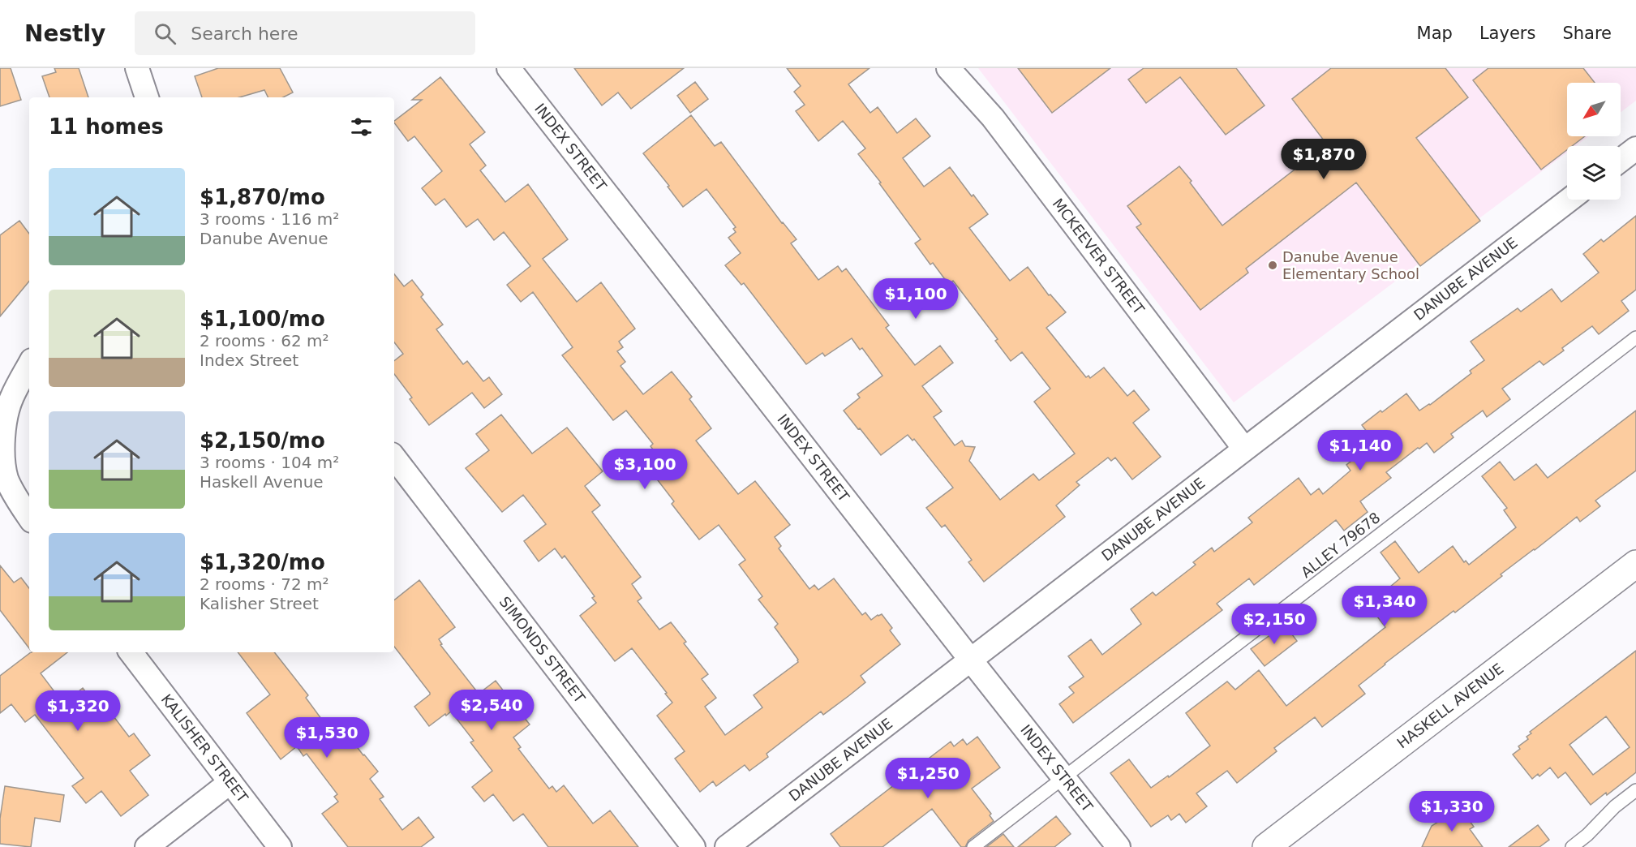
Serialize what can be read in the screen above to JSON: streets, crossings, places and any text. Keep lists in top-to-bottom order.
{
  "streets": {
    "main road": ["HASKELL AVENUE"],
    "street": [
      "INDEX STREET",
      "MCKEEVER STREET",
      "DANUBE AVENUE",
      "SIMONDS STREET",
      "KALISHER STREET"
    ],
    "lane": ["ALLEY 79678"]
  },
  "crossings": [
    ["INDEX STREET", "DANUBE AVENUE"],
    ["INDEX STREET", "ALLEY 79678"],
    ["MCKEEVER STREET", "DANUBE AVENUE"]
  ],
  "places": ["Danube Avenue Elementary School"],
  "north": "bottom left",
  "page": {
    "header": "Nestly",
    "search": "Search here",
    "nav": ["Map", "Layers", "Share"],
    "heading": "11 homes",
    "price": [
      "$1,870",
      "$1,100",
      "$1,140",
      "$3,100",
      "$1,340",
      "$2,150",
      "$2,540",
      "$1,320",
      "$1,530",
      "$1,250",
      "$1,330"
    ],
    "list": [
      {
        "name": "$1,870/mo",
        "note": "3 rooms · 116 m² · Danube Avenue"
      },
      {
        "name": "$1,100/mo",
        "note": "2 rooms · 62 m² · Index Street"
      },
      {
        "name": "$2,150/mo",
        "note": "3 rooms · 104 m² · Haskell Avenue"
      },
      {
        "name": "$1,320/mo",
        "note": "2 rooms · 72 m² · Kalisher Street"
      }
    ]
  }
}
